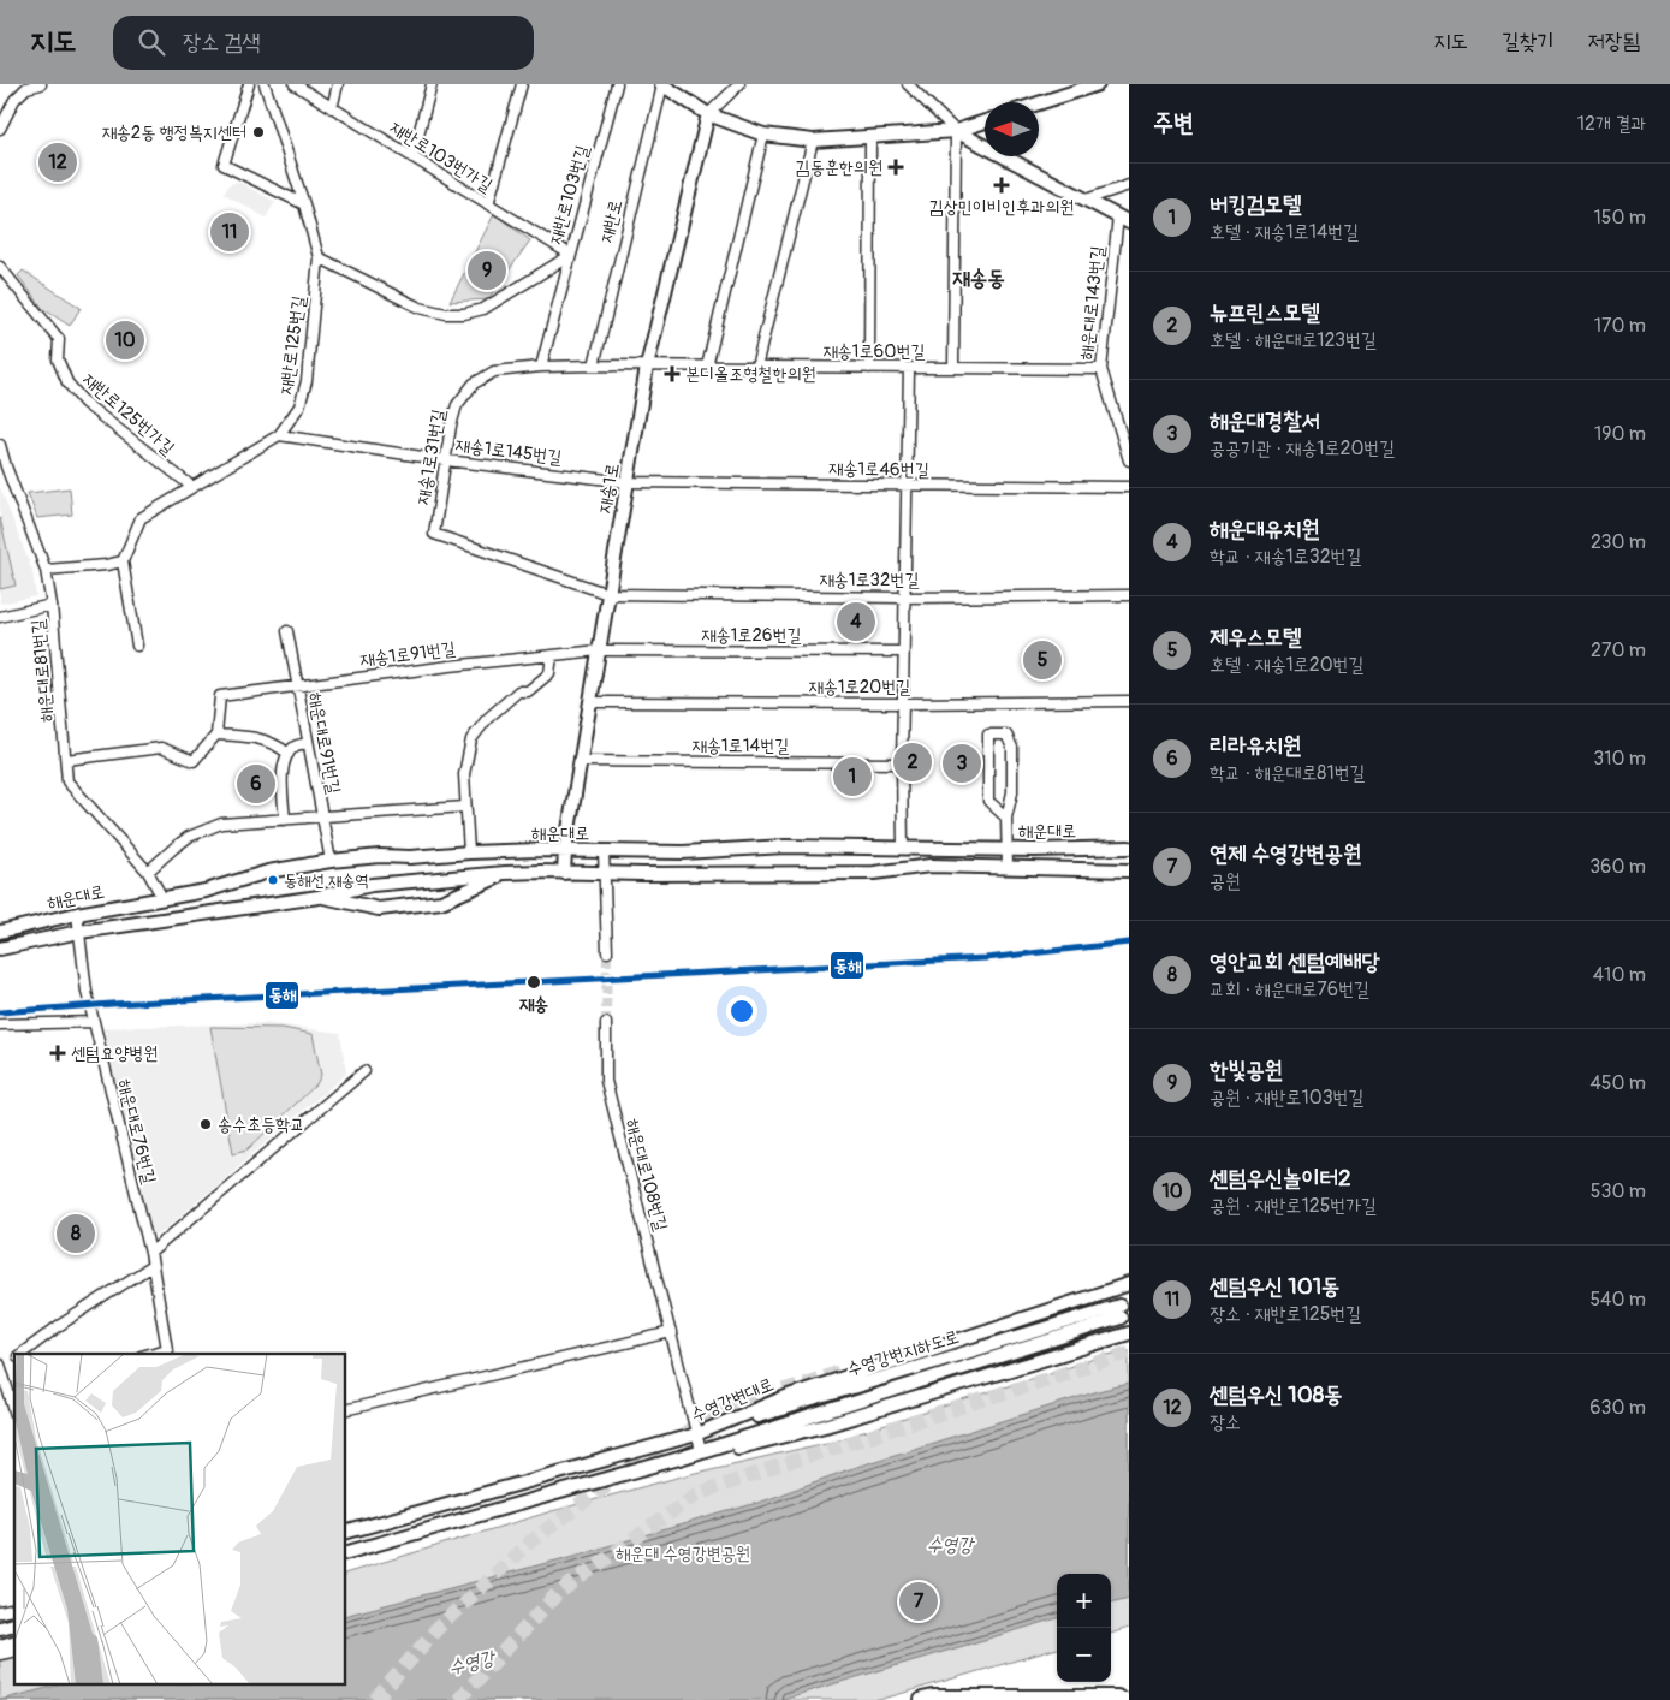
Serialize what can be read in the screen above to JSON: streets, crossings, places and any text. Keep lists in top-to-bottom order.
{
  "streets": {
    "main road": [
      "재반로",
      "재송1로",
      "해운대로",
      "수영강변지하도로",
      "수영강변대로"
    ],
    "street": [
      "재반로103번가길",
      "재반로103번길",
      "해운대로143번길",
      "재반로125번길",
      "재송1로60번길",
      "재반로125번가길",
      "재송1로145번길",
      "재송1로31번길",
      "재송1로46번길",
      "재송1로32번길",
      "재송1로26번길",
      "재송1로91번길",
      "해운대로81번길",
      "재송1로20번길",
      "해운대로91번길",
      "재송1로14번길",
      "해운대로76번길",
      "해운대로108번길"
    ]
  },
  "crossings": [
    ["재반로103번가길", "재반로103번길"],
    ["재반로103번길", "재반로125번길"],
    ["재반로", "재송1로31번길"],
    ["재반로", "재송1로"],
    ["해운대로143번길", "재송1로60번길"],
    ["재반로125번길", "재반로125번가길"],
    ["재반로125번길", "재송1로145번길"],
    ["재송1로60번길", "재송1로31번길"],
    ["재송1로60번길", "재송1로"],
    ["재송1로145번길", "재송1로31번길"],
    ["재송1로145번길", "재송1로46번길"],
    ["재송1로145번길", "재송1로"],
    ["재송1로31번길", "재송1로"],
    ["재송1로31번길", "재송1로32번길"],
    ["재송1로46번길", "재송1로"],
    ["재송1로", "재송1로32번길"],
    ["재송1로", "재송1로26번길"],
    ["재송1로", "재송1로91번길"],
    ["재송1로", "재송1로20번길"],
    ["재송1로", "재송1로14번길"],
    ["재송1로", "해운대로"],
    ["재송1로26번길", "재송1로91번길"],
    ["재송1로91번길", "해운대로91번길"],
    ["해운대로81번길", "해운대로"],
    ["해운대로91번길", "해운대로"],
    ["해운대로", "해운대로76번길"],
    ["해운대로108번길", "수영강변지하도로"],
    ["해운대로108번길", "수영강변대로"],
    ["수영강변지하도로", "수영강변대로"]
  ],
  "districts": ["재송동"],
  "water": ["수영강"],
  "parks": ["해운대 수영강변공원"],
  "places": {
    "other": [
      "재송2동 행정복지센터",
      "동해선 재송역",
      "재송",
      "송수초등학교"
    ],
    "health": [
      "김동훈한의원",
      "김상민이비인후과의원",
      "본디올조형철한의원",
      "센텀요양병원"
    ]
  },
  "lines": ["transit line 동해"],
  "north": "left",
  "page": {
    "header": "지도",
    "search": "장소 검색",
    "nav": ["지도", "길찾기", "저장됨"],
    "heading": ["주변", "12개 결과"],
    "pins": [
      "12",
      "11",
      "9",
      "10",
      "4",
      "5",
      "2",
      "3",
      "1",
      "6",
      "8",
      "7"
    ],
    "list": [
      {
        "mark": "1",
        "name": "버킹검모텔",
        "note": "호텔 · 재송1로14번길",
        "value": "150 m"
      },
      {
        "mark": "2",
        "name": "뉴프린스모텔",
        "note": "호텔 · 해운대로123번길",
        "value": "170 m"
      },
      {
        "mark": "3",
        "name": "해운대경찰서",
        "note": "공공기관 · 재송1로20번길",
        "value": "190 m"
      },
      {
        "mark": "4",
        "name": "해운대유치원",
        "note": "학교 · 재송1로32번길",
        "value": "230 m"
      },
      {
        "mark": "5",
        "name": "제우스모텔",
        "note": "호텔 · 재송1로20번길",
        "value": "270 m"
      },
      {
        "mark": "6",
        "name": "리라유치원",
        "note": "학교 · 해운대로81번길",
        "value": "310 m"
      },
      {
        "mark": "7",
        "name": "연제 수영강변공원",
        "note": "공원",
        "value": "360 m"
      },
      {
        "mark": "8",
        "name": "영안교회 센텀예배당",
        "note": "교회 · 해운대로76번길",
        "value": "410 m"
      },
      {
        "mark": "9",
        "name": "한빛공원",
        "note": "공원 · 재반로103번길",
        "value": "450 m"
      },
      {
        "mark": "10",
        "name": "센텀우신놀이터2",
        "note": "공원 · 재반로125번가길",
        "value": "530 m"
      },
      {
        "mark": "11",
        "name": "센텀우신 101동",
        "note": "장소 · 재반로125번길",
        "value": "540 m"
      },
      {
        "mark": "12",
        "name": "센텀우신 108동",
        "note": "장소",
        "value": "630 m"
      }
    ],
    "map_buttons": ["+", "−"]
  }
}
